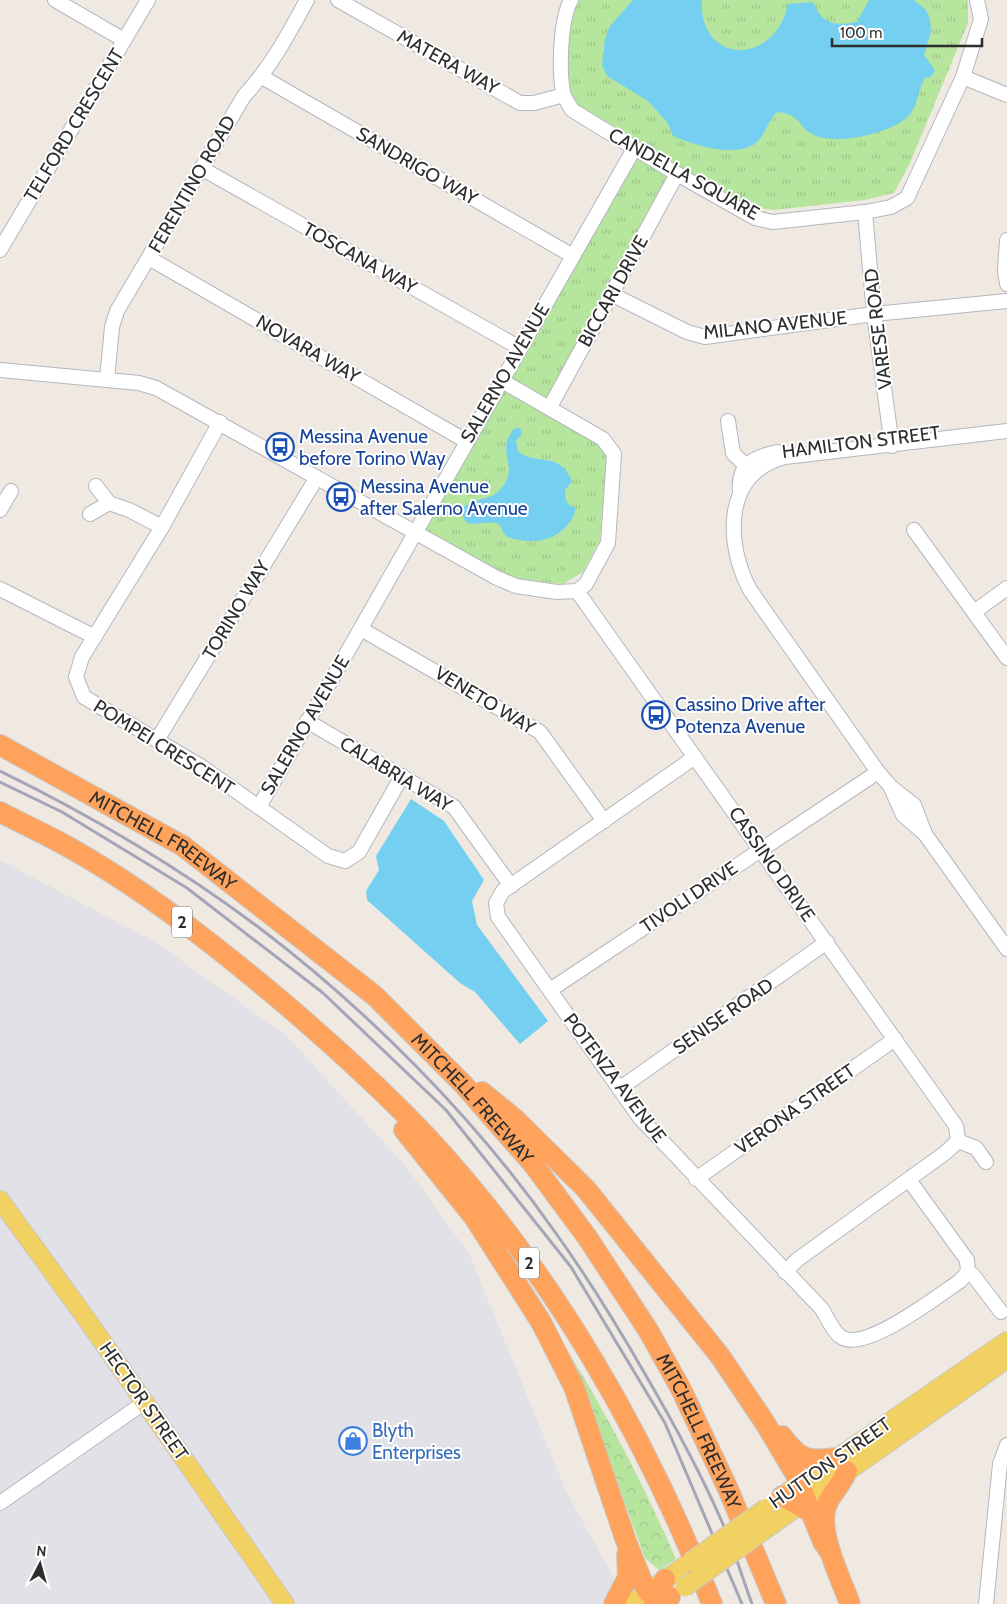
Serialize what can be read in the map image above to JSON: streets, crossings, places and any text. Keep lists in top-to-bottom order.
{
  "streets": {
    "highway": ["MITCHELL FREEWAY", "2"],
    "main road": ["HECTOR STREET", "HUTTON STREET"],
    "street": [
      "MATERA WAY",
      "TELFORD CRESCENT",
      "SANDRIGO WAY",
      "CANDELLA SQUARE",
      "FERENTINO ROAD",
      "TOSCANA WAY",
      "BICCARI DRIVE",
      "MILANO AVENUE",
      "VARESE ROAD",
      "NOVARA WAY",
      "SALERNO AVENUE",
      "HAMILTON STREET",
      "TORINO WAY",
      "VENETO WAY",
      "POMPEI CRESCENT",
      "CALABRIA WAY",
      "CASSINO DRIVE",
      "TIVOLI DRIVE",
      "SENISE ROAD",
      "POTENZA AVENUE",
      "VERONA STREET"
    ]
  },
  "crossings": [
    ["MATERA WAY", "CANDELLA SQUARE"],
    ["SANDRIGO WAY", "FERENTINO ROAD"],
    ["SANDRIGO WAY", "SALERNO AVENUE"],
    ["CANDELLA SQUARE", "BICCARI DRIVE"],
    ["CANDELLA SQUARE", "VARESE ROAD"],
    ["CANDELLA SQUARE", "SALERNO AVENUE"],
    ["FERENTINO ROAD", "TOSCANA WAY"],
    ["FERENTINO ROAD", "NOVARA WAY"],
    ["TOSCANA WAY", "SALERNO AVENUE"],
    ["BICCARI DRIVE", "MILANO AVENUE"],
    ["MILANO AVENUE", "VARESE ROAD"],
    ["VARESE ROAD", "HAMILTON STREET"],
    ["NOVARA WAY", "SALERNO AVENUE"],
    ["SALERNO AVENUE", "VENETO WAY"],
    ["SALERNO AVENUE", "POMPEI CRESCENT"],
    ["SALERNO AVENUE", "CALABRIA WAY"],
    ["HAMILTON STREET", "TIVOLI DRIVE"],
    ["TORINO WAY", "POMPEI CRESCENT"],
    ["VENETO WAY", "POTENZA AVENUE"],
    ["POMPEI CRESCENT", "CALABRIA WAY"],
    ["CALABRIA WAY", "POTENZA AVENUE"],
    ["CASSINO DRIVE", "TIVOLI DRIVE"],
    ["CASSINO DRIVE", "SENISE ROAD"],
    ["CASSINO DRIVE", "POTENZA AVENUE"],
    ["CASSINO DRIVE", "VERONA STREET"],
    ["TIVOLI DRIVE", "POTENZA AVENUE"],
    ["SENISE ROAD", "POTENZA AVENUE"],
    ["POTENZA AVENUE", "VERONA STREET"]
  ],
  "places": {
    "bus stop": ["Messina Avenue before Torino Way", "Messina Avenue after Salerno Avenue", "Cassino Drive after Potenza Avenue"],
    "shop": ["Blyth Enterprises"]
  },
  "scale_bar": "100 m",
  "north": "top"
}
